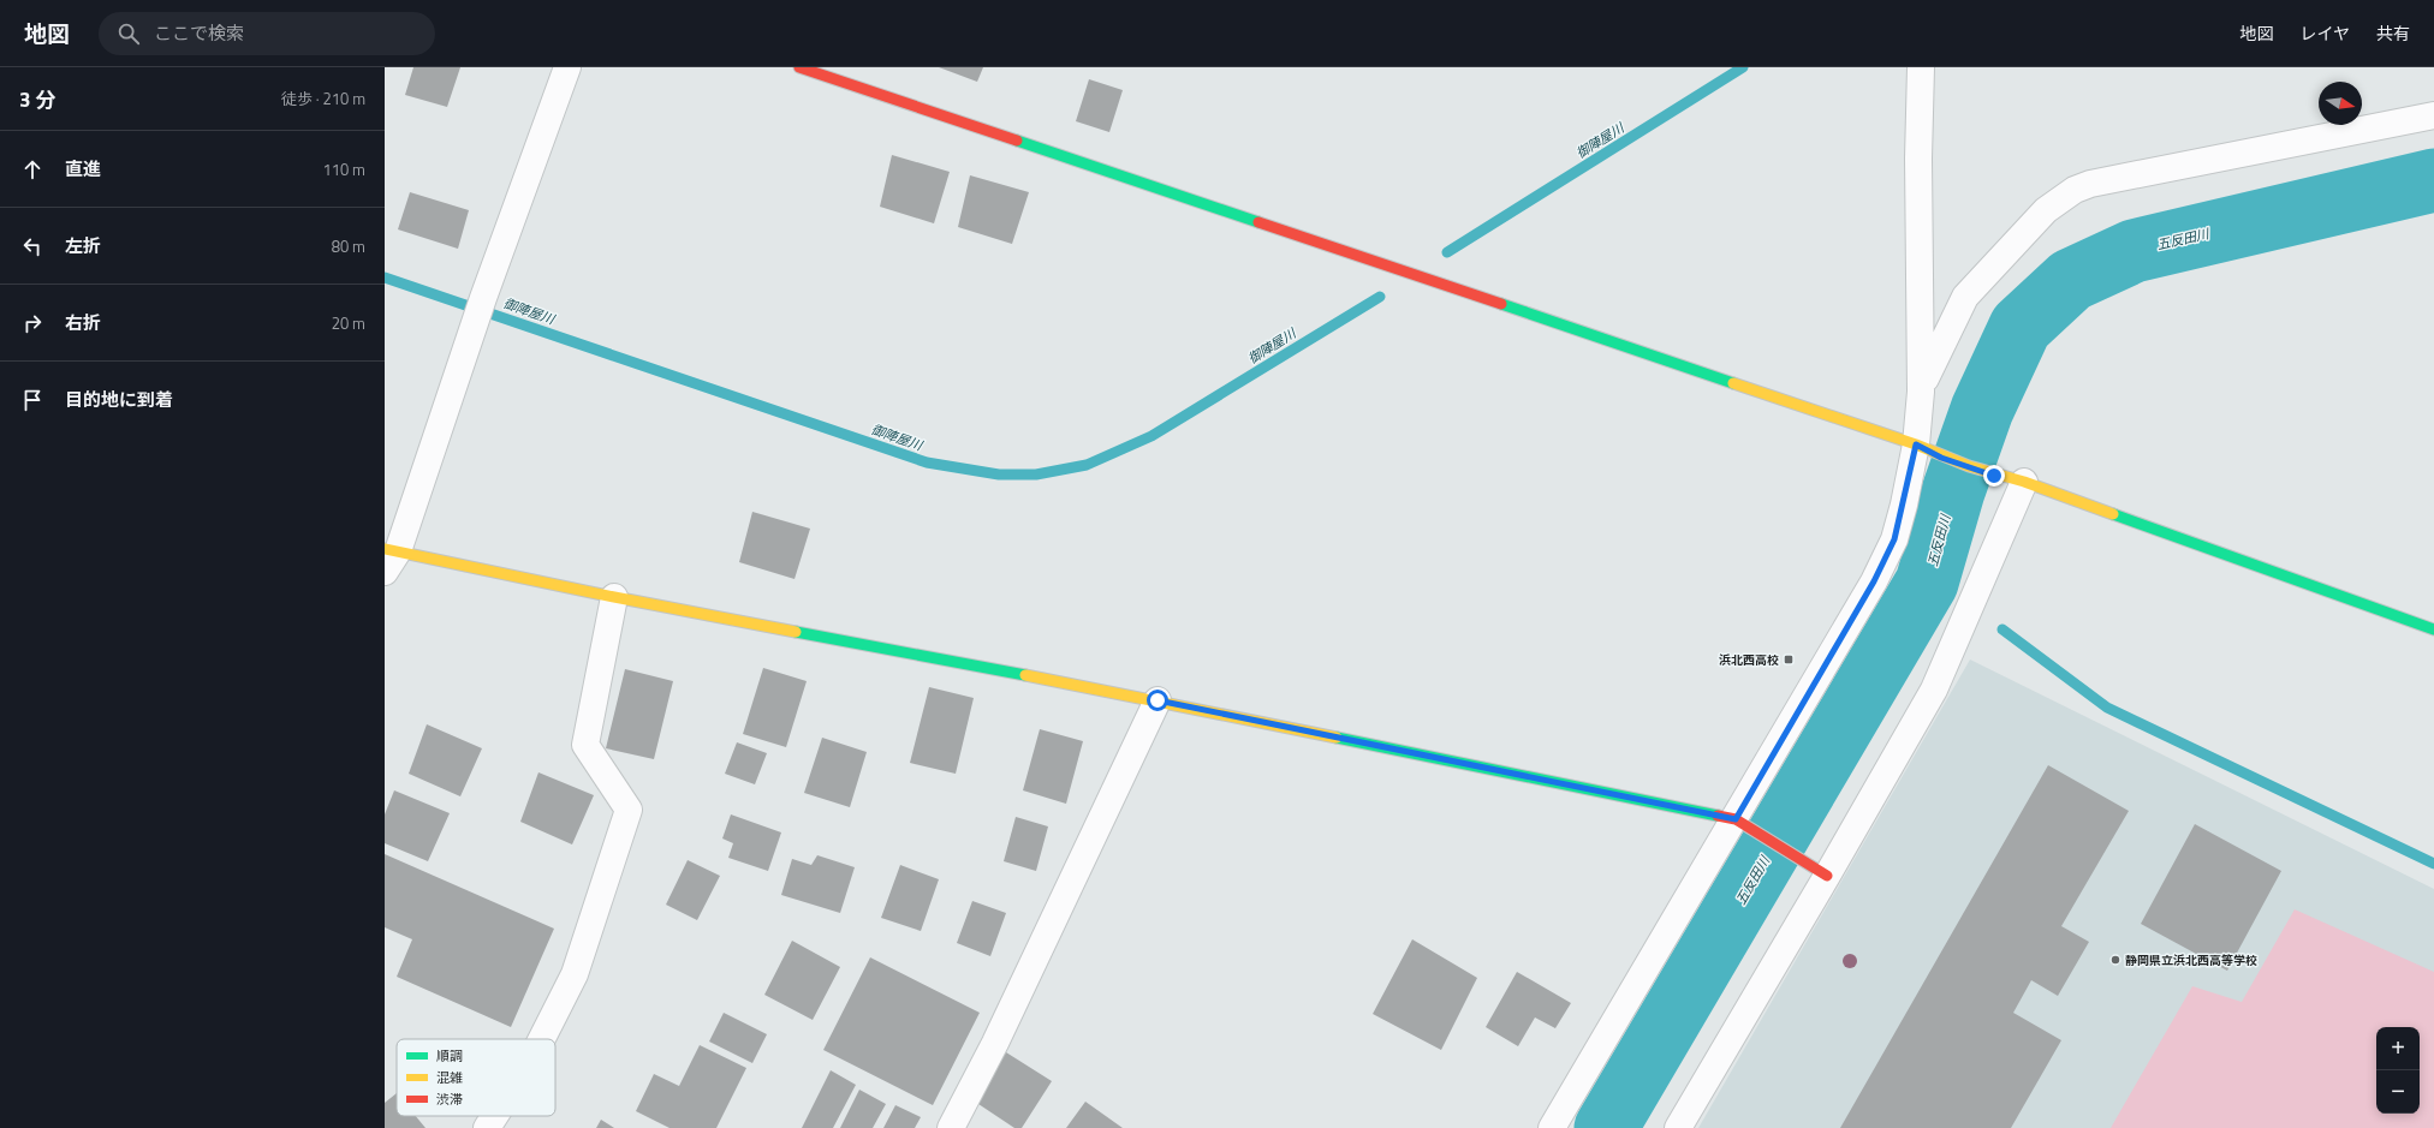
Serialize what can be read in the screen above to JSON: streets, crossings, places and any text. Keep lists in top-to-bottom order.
{
  "water": ["御陣屋川", "五反田川"],
  "places": {
    "transit": ["浜北西高校"],
    "other": ["静岡県立浜北西高等学校"]
  },
  "legend": ["順調", "混雑", "渋滞"],
  "north": "right",
  "page": {
    "header": "地図",
    "search": "ここで検索",
    "nav": ["地図", "レイヤ", "共有"],
    "heading": ["3 分", "徒歩 · 210 m"],
    "list": [
      ["直進", "110 m"],
      ["左折", "80 m"],
      ["右折", "20 m"],
      "目的地に到着"
    ],
    "map_buttons": ["+", "−"]
  }
}
